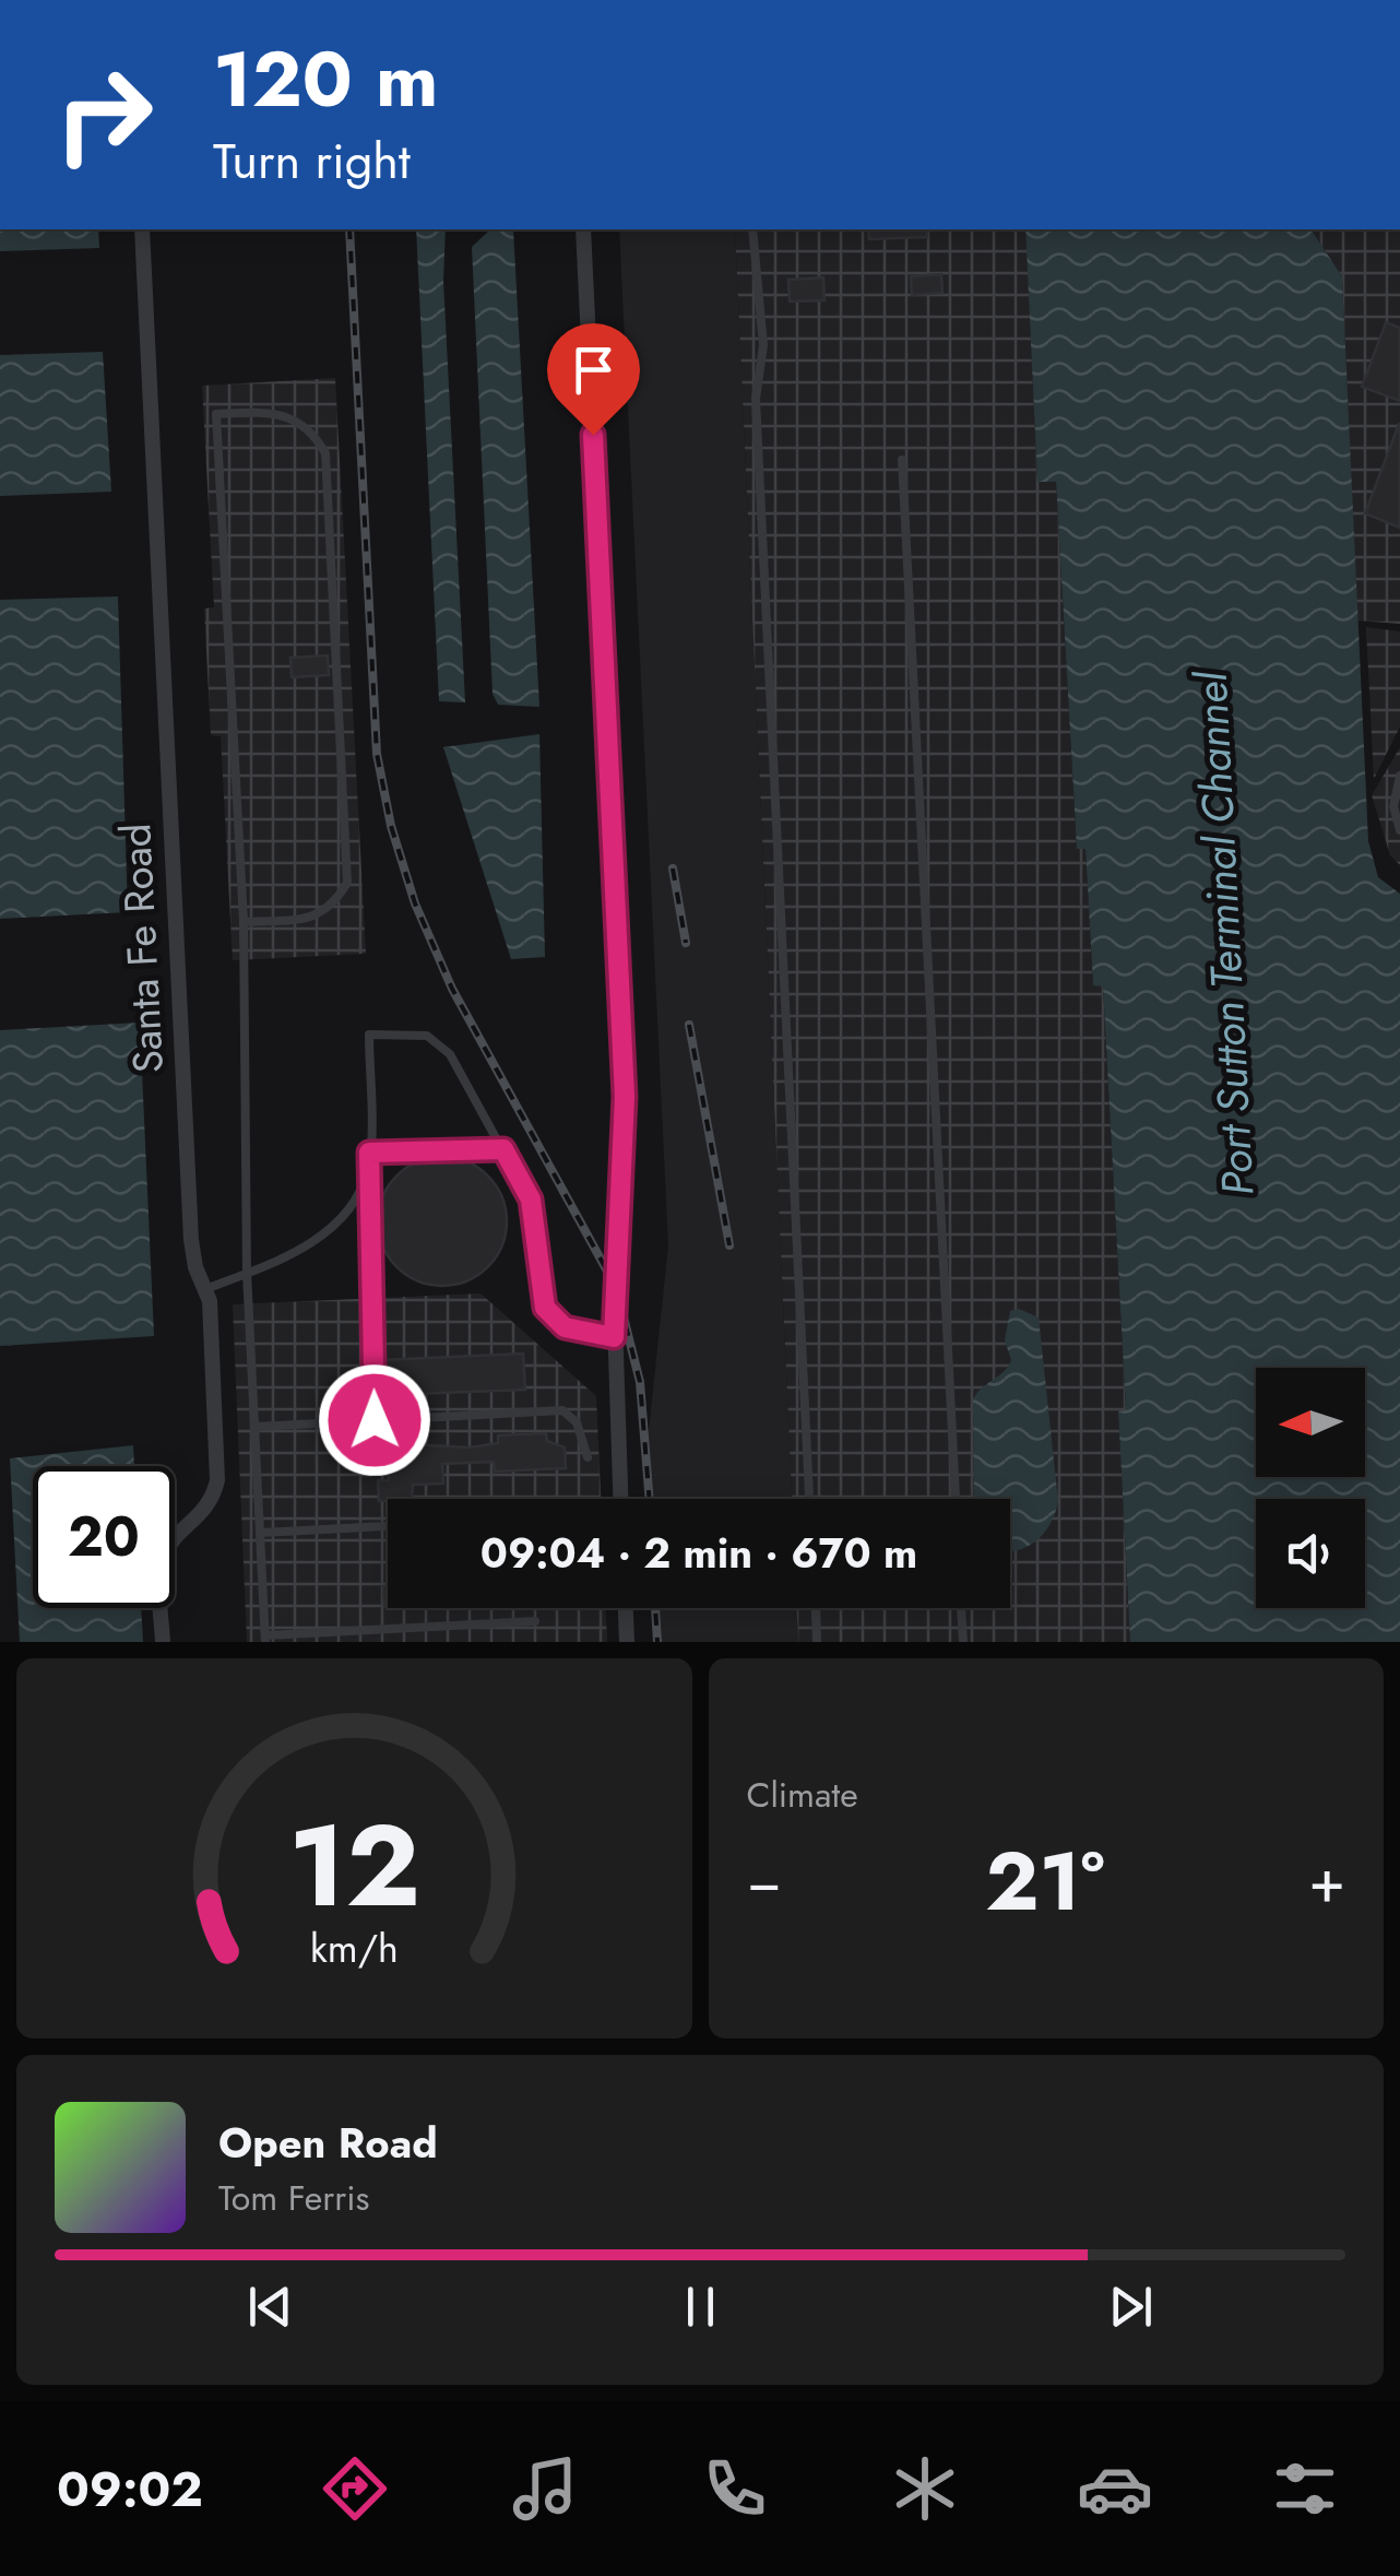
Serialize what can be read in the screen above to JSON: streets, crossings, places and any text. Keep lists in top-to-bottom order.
{
  "streets": {
    "street": ["Santa Fe Road"]
  },
  "water": ["Port Sutton Terminal Channel"],
  "north": "left",
  "page": {
    "turn": ["120 m", "Turn right"],
    "limit": "20",
    "trip": "09:04 · 2 min · 670 m",
    "tile": "Climate",
    "heat": ["−", "21°", "+"],
    "song": ["Open Road", "Tom Ferris"],
    "tabs": "09:02",
    "gauge": ["12", "km/h"]
  }
}
